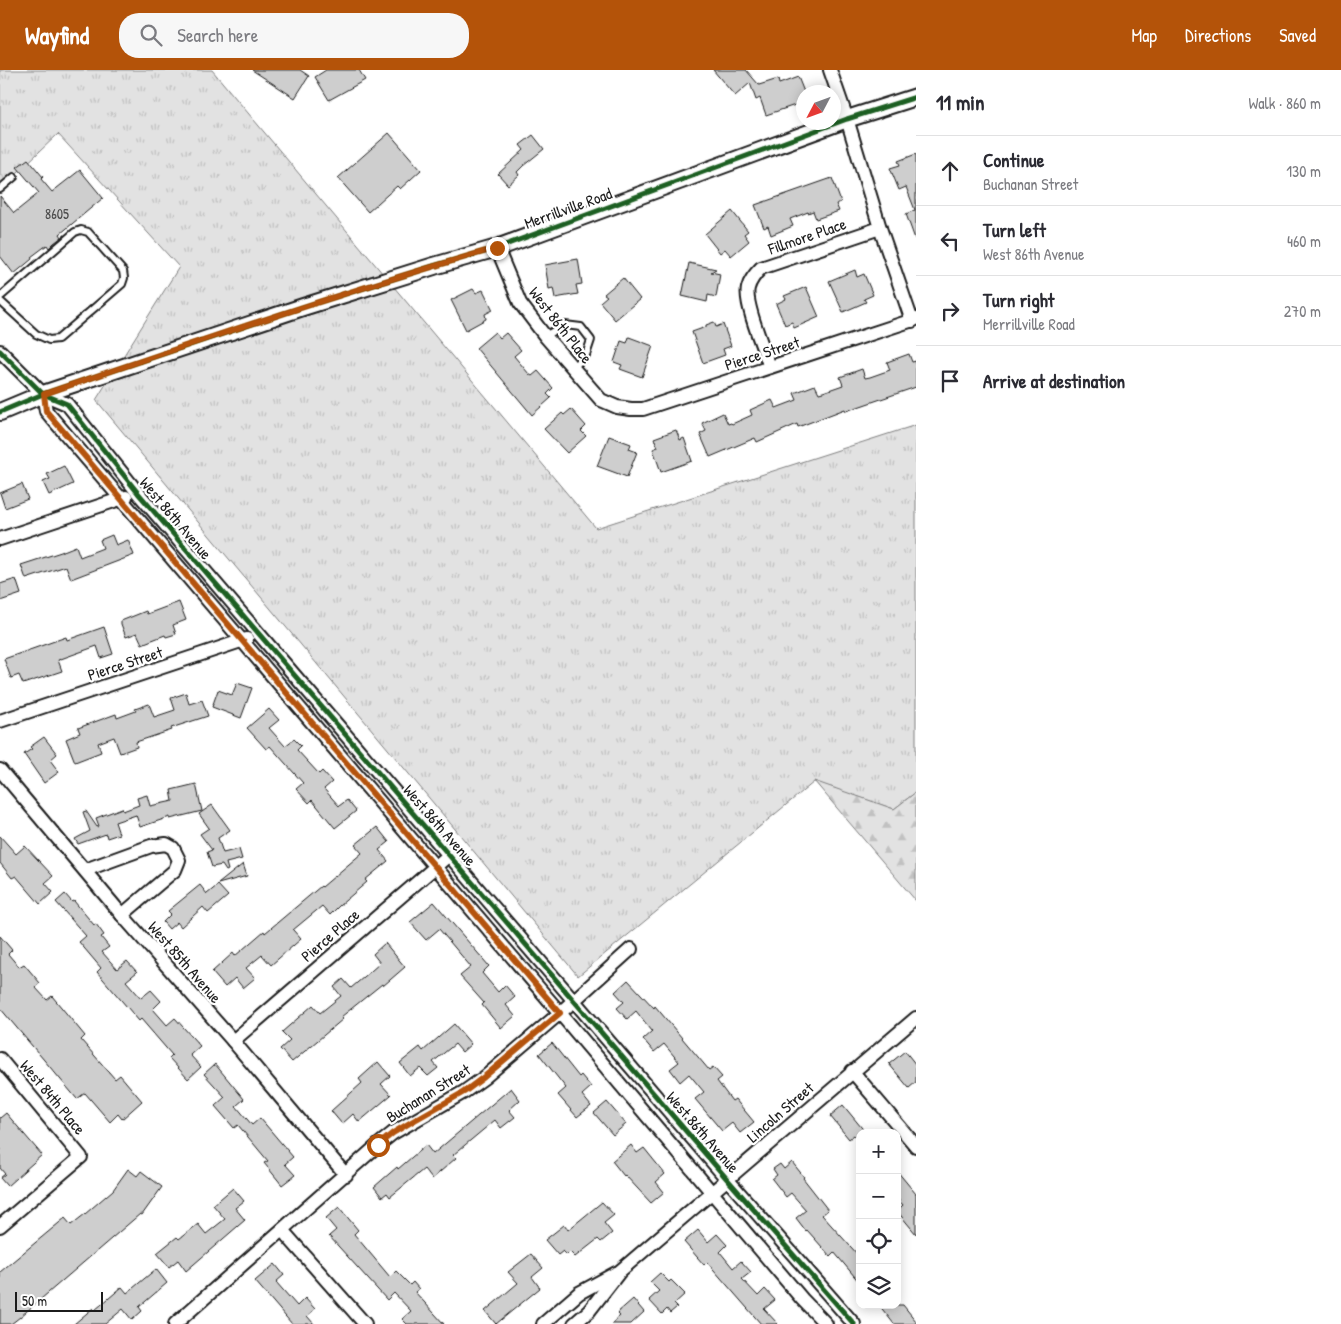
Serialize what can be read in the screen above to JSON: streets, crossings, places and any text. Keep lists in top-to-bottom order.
{
  "streets": {
    "street": [
      "Merrillville Road",
      "Fillmore Place",
      "West 86th Place",
      "Pierce Street",
      "West 86th Avenue",
      "Pierce Place",
      "West 85th Avenue",
      "Buchanan Street",
      "West 84th Place",
      "Lincoln Street"
    ]
  },
  "crossings": [
    ["Merrillville Road", "West 86th Place"],
    ["Merrillville Road", "West 86th Avenue"],
    ["Fillmore Place", "Pierce Street"],
    ["West 86th Place", "Pierce Street"],
    ["Pierce Street", "West 86th Avenue"],
    ["West 86th Avenue", "Pierce Place"],
    ["West 86th Avenue", "Buchanan Street"],
    ["West 86th Avenue", "Lincoln Street"],
    ["Pierce Place", "West 85th Avenue"],
    ["West 85th Avenue", "Buchanan Street"]
  ],
  "house_numbers": ["8605"],
  "scale_bar": "50 m",
  "north": "bottom left",
  "page": {
    "header": "Wayfind",
    "search": "Search here",
    "nav": ["Map", "Directions", "Saved"],
    "heading": ["11 min", "Walk · 860 m"],
    "list": [
      ["Continue", "Buchanan Street", "130 m"],
      ["Turn left", "West 86th Avenue", "460 m"],
      ["Turn right", "Merrillville Road", "270 m"],
      "Arrive at destination"
    ],
    "map_buttons": ["+", "−"],
    "scale": "50 m"
  }
}
